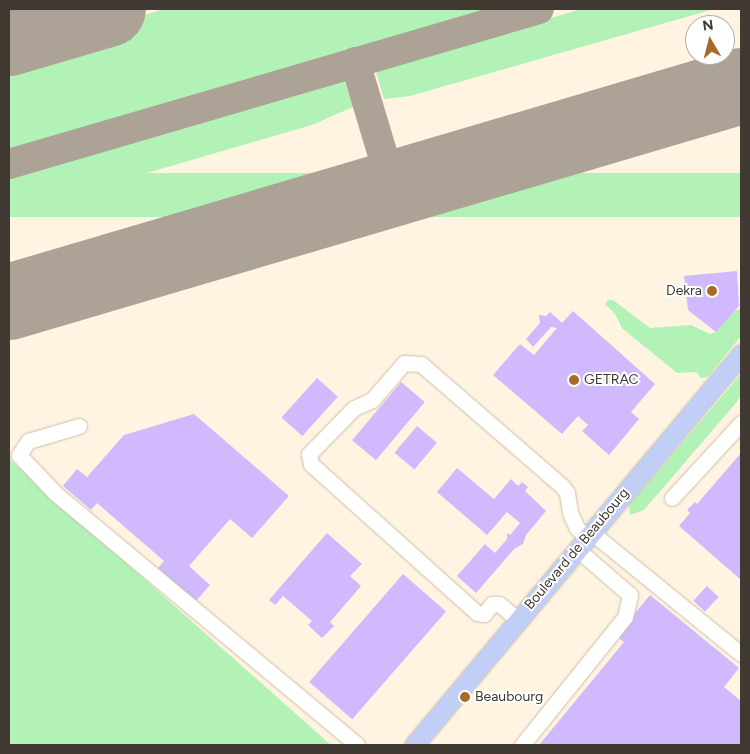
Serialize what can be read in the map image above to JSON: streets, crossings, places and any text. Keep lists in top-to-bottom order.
{
  "streets": {
    "main road": ["Boulevard de Beaubourg"]
  },
  "places": ["Dekra", "GETRAC", "Beaubourg"],
  "north": "top"
}
